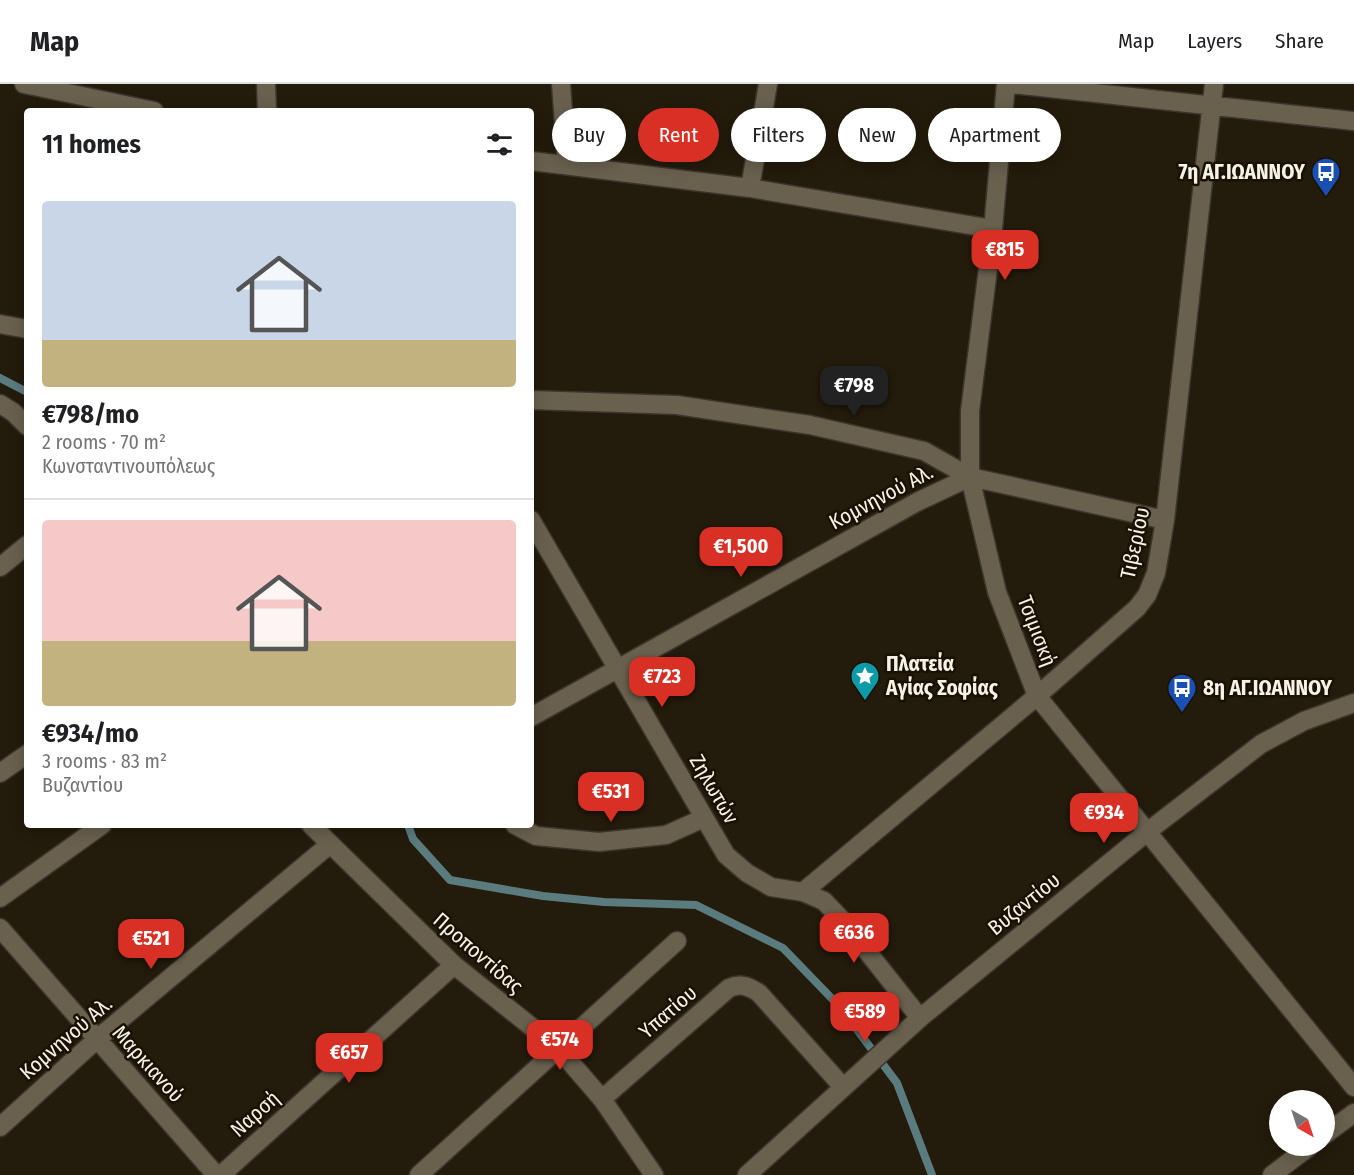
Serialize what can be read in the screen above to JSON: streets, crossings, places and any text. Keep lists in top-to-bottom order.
{
  "streets": {
    "street": [
      "Κομνηνού Αλ.",
      "Τιβερίου",
      "Τσιμισκή",
      "Ζηλωτών",
      "Βυζαντίου",
      "Προποντίδας",
      "Υπατίου",
      "Μαρκιανού",
      "Ναρσή"
    ]
  },
  "crossings": [
    ["Κομνηνού Αλ.", "Τσιμισκή"],
    ["Κομνηνού Αλ.", "Ζηλωτών"],
    ["Κομνηνού Αλ.", "Προποντίδας"],
    ["Κομνηνού Αλ.", "Μαρκιανού"],
    ["Τιβερίου", "Τσιμισκή"],
    ["Τιβερίου", "Ζηλωτών"],
    ["Τσιμισκή", "Βυζαντίου"],
    ["Ζηλωτών", "Βυζαντίου"],
    ["Βυζαντίου", "Υπατίου"],
    ["Προποντίδας", "Υπατίου"],
    ["Προποντίδας", "Ναρσή"],
    ["Μαρκιανού", "Ναρσή"]
  ],
  "places": {
    "bus stop": ["7η ΑΓ.ΙΩΑΝΝΟΥ", "8η ΑΓ.ΙΩΑΝΝΟΥ"],
    "place": ["Πλατεία Αγίας Σοφίας"]
  },
  "north": "bottom right",
  "page": {
    "header": "Map",
    "nav": ["Map", "Layers", "Share"],
    "chip": [
      "Buy",
      "Rent",
      "Filters",
      "New",
      "Apartment"
    ],
    "heading": "11 homes",
    "list": [
      {
        "name": "€798/mo",
        "note": "2 rooms · 70 m² · Κωνσταντινουπόλεως"
      },
      {
        "name": "€934/mo",
        "note": "3 rooms · 83 m² · Βυζαντίου"
      }
    ],
    "price": [
      "€815",
      "€798",
      "€1,500",
      "€723",
      "€531",
      "€934",
      "€636",
      "€521",
      "€589",
      "€574",
      "€657"
    ]
  }
}
